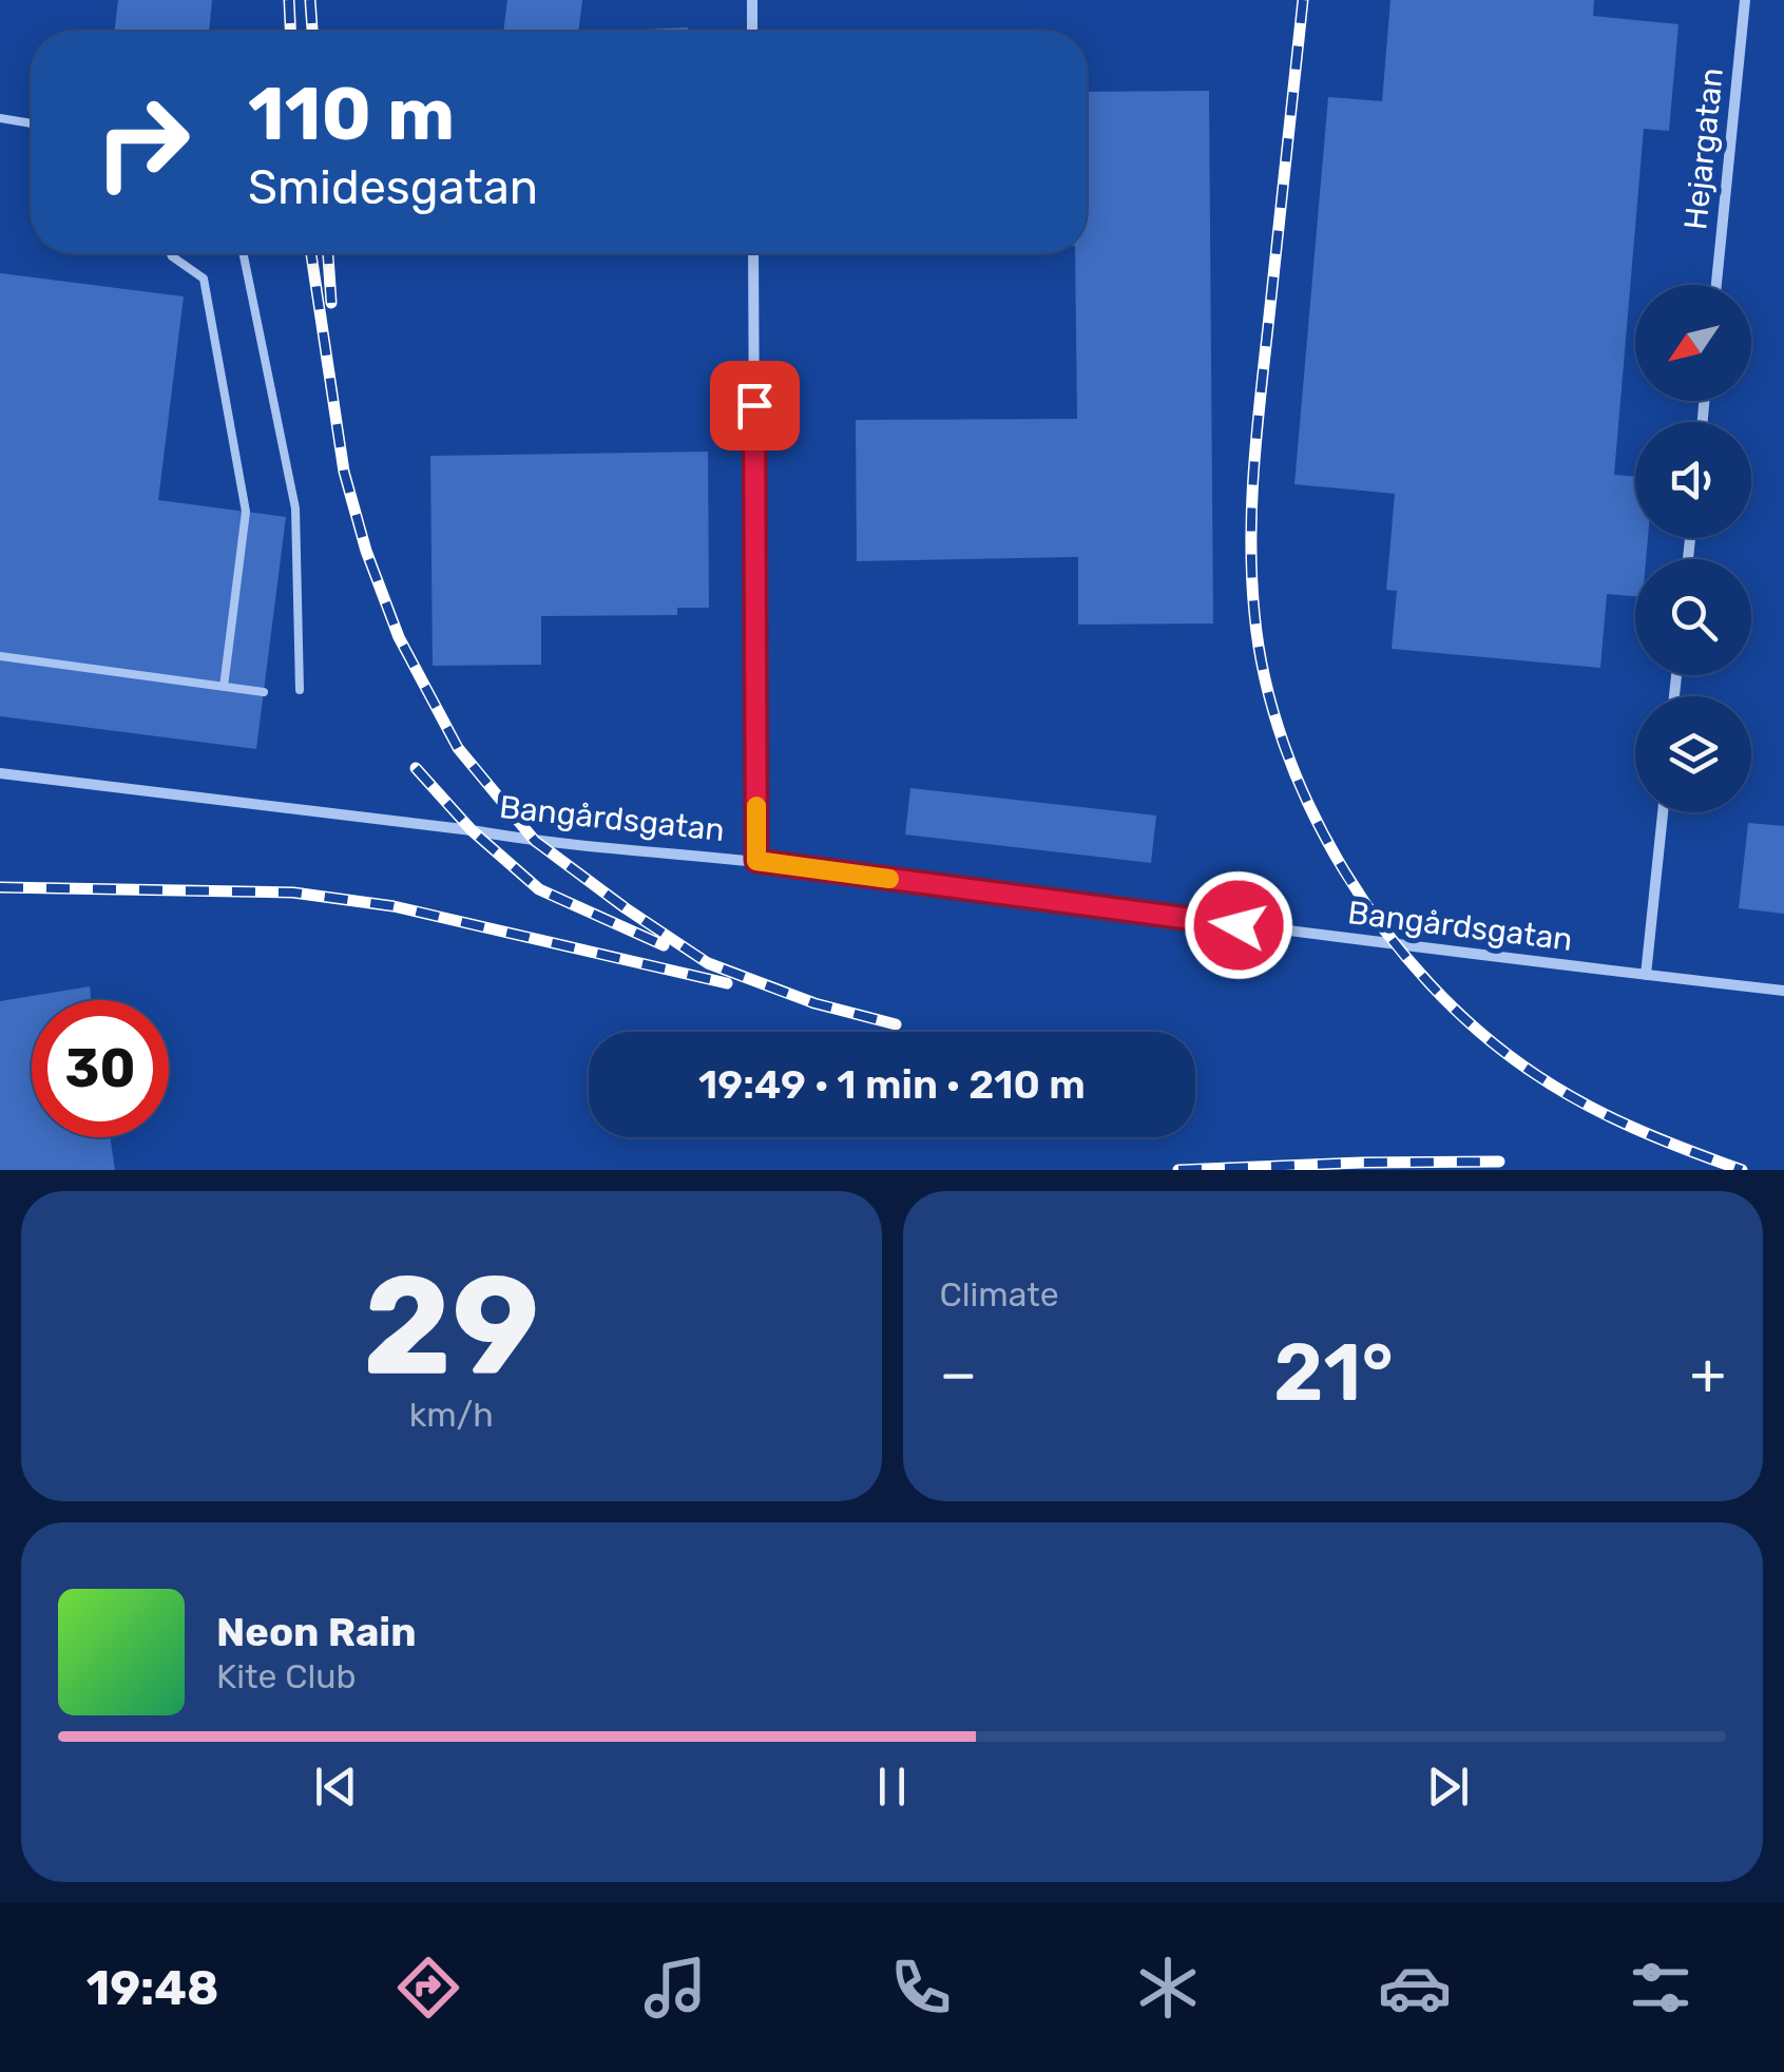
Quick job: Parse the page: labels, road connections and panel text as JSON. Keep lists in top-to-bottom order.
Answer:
{
  "streets": {
    "street": ["Hejargatan", "Bangårdsgatan"]
  },
  "north": "bottom left",
  "page": {
    "turn": ["110 m", "Smidesgatan"],
    "limit": "30",
    "trip": "19:49 · 1 min · 210 m",
    "tile": [
      ["29", "km/h"],
      "Climate"
    ],
    "heat": ["−", "21°", "+"],
    "song": ["Neon Rain", "Kite Club"],
    "tabs": "19:48"
  }
}
